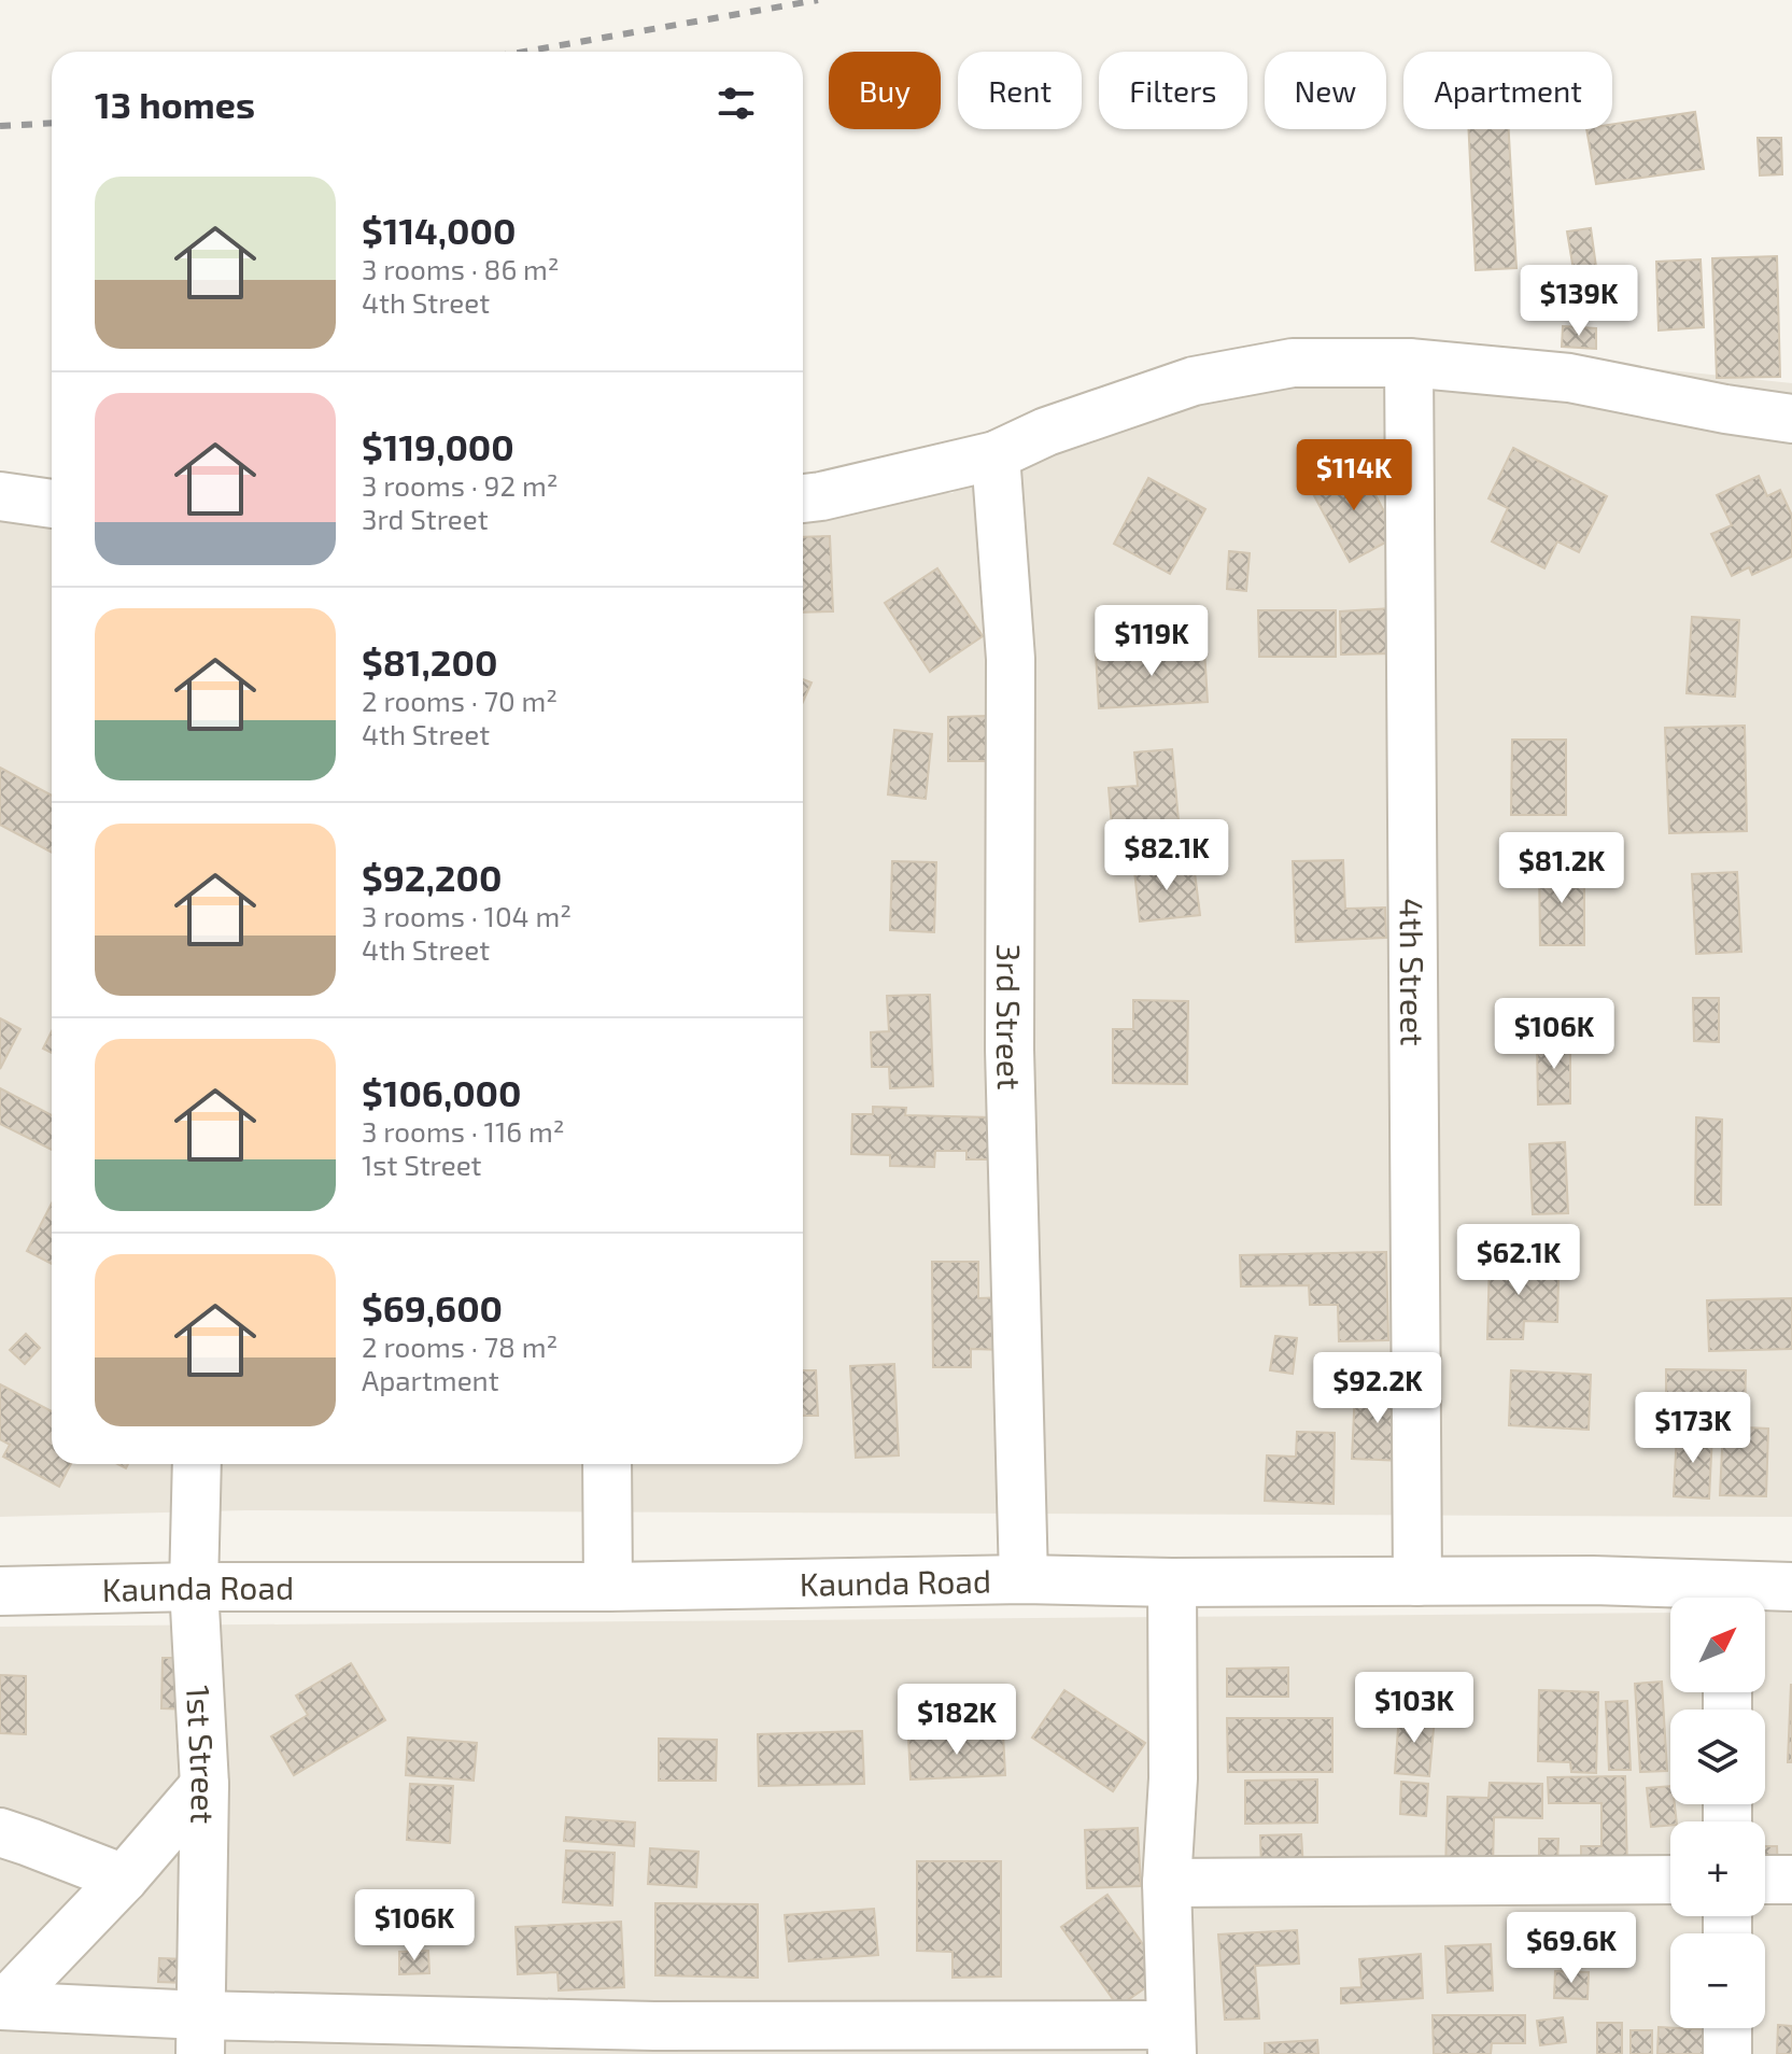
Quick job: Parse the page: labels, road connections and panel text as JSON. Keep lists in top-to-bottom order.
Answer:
{
  "streets": {
    "street": [
      "4th Street",
      "3rd Street",
      "Kaunda Road",
      "1st Street"
    ]
  },
  "crossings": [
    ["4th Street", "Kaunda Road"],
    ["3rd Street", "Kaunda Road"],
    ["Kaunda Road", "1st Street"]
  ],
  "north": "top right",
  "page": {
    "chip": [
      "Buy",
      "Rent",
      "Filters",
      "New",
      "Apartment"
    ],
    "heading": "13 homes",
    "list": [
      {
        "name": "$114,000",
        "note": "3 rooms · 86 m² · 4th Street"
      },
      {
        "name": "$119,000",
        "note": "3 rooms · 92 m² · 3rd Street"
      },
      {
        "name": "$81,200",
        "note": "2 rooms · 70 m² · 4th Street"
      },
      {
        "name": "$92,200",
        "note": "3 rooms · 104 m² · 4th Street"
      },
      {
        "name": "$106,000",
        "note": "3 rooms · 116 m² · 1st Street"
      },
      {
        "name": "$69,600",
        "note": "2 rooms · 78 m² · Apartment"
      }
    ],
    "price": [
      "$139K",
      "$114K",
      "$119K",
      "$82.1K",
      "$81.2K",
      "$106K",
      "$62.1K",
      "$92.2K",
      "$173K",
      "$103K",
      "$182K",
      "$106K",
      "$69.6K"
    ],
    "map_buttons": ["+", "−"]
  }
}
